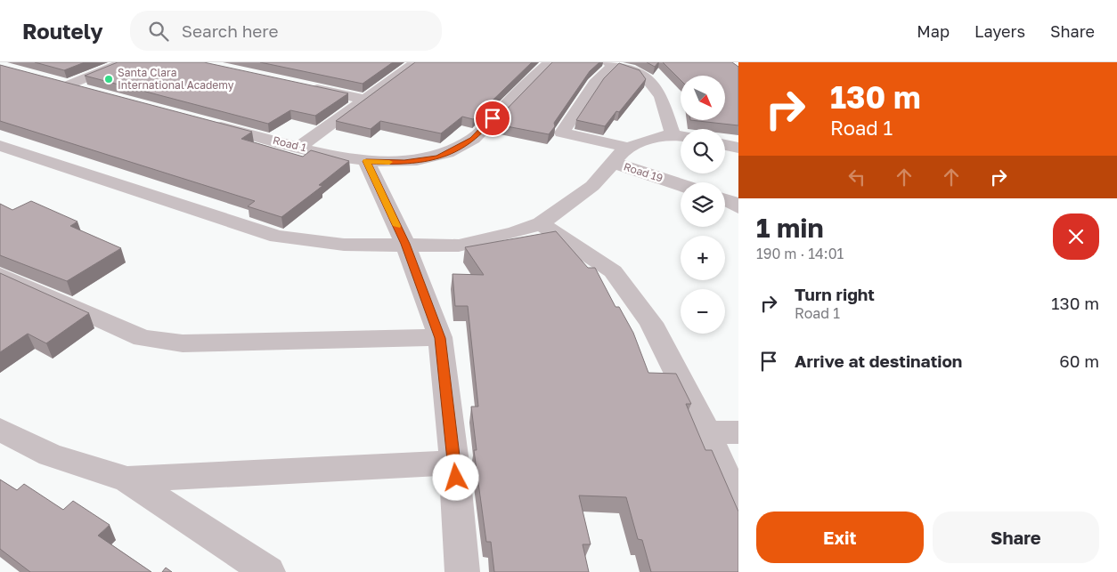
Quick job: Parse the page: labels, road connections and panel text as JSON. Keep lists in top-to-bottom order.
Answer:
{
  "streets": {
    "street": ["Road 1", "Road 19"]
  },
  "places": ["Santa Clara International Academy"],
  "north": "bottom right",
  "page": {
    "header": "Routely",
    "search": "Search here",
    "nav": ["Map", "Layers", "Share"],
    "turn": ["130 m", "Road 1"],
    "map_buttons": ["+", "−"],
    "heading": ["1 min", "190 m · 14:01"],
    "list": [
      {
        "name": "Turn right",
        "note": "Road 1",
        "value": "130 m"
      },
      {
        "name": "Arrive at destination",
        "value": "60 m"
      }
    ],
    "buttons": ["Exit", "Share"]
  }
}
